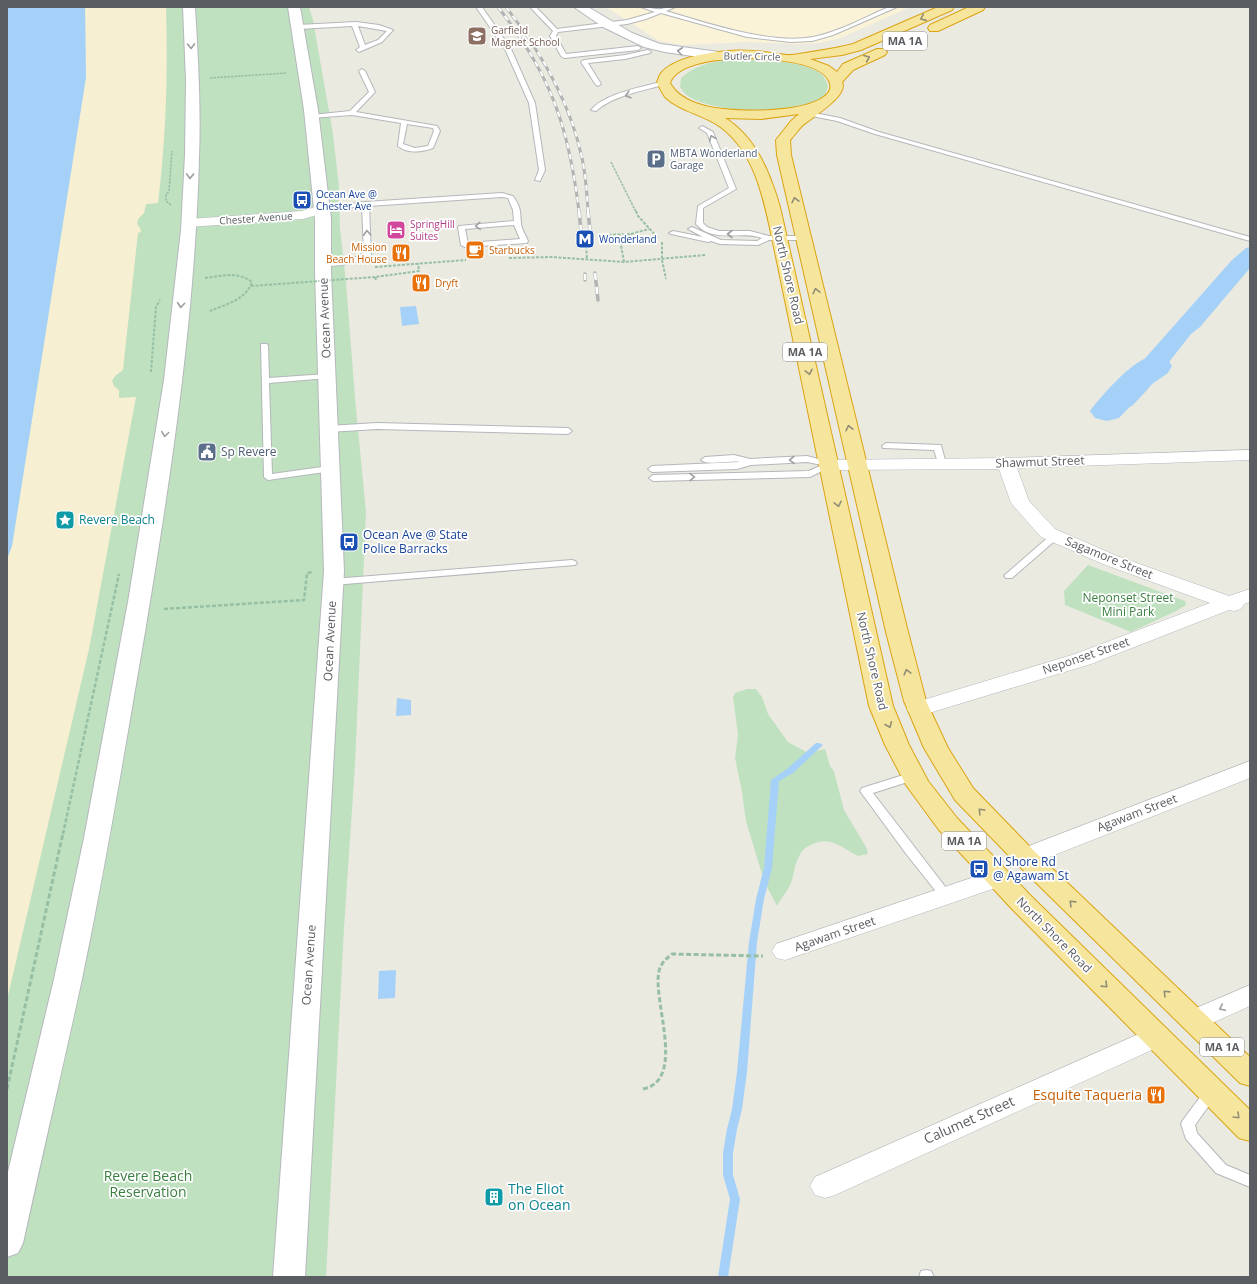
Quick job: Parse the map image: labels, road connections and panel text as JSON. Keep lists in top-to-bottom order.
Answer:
{
  "streets": {
    "highway": ["MA 1A", "Butler Circle", "North Shore Road"],
    "main road": ["Ocean Avenue"],
    "street": [
      "Chester Avenue",
      "Shawmut Street",
      "Sagamore Street",
      "Neponset Street",
      "Agawam Street",
      "Calumet Street"
    ]
  },
  "crossings": [
    ["MA 1A", "Butler Circle"],
    ["MA 1A", "North Shore Road"],
    ["Chester Avenue", "Ocean Avenue"],
    ["North Shore Road", "Shawmut Street"],
    ["North Shore Road", "Neponset Street"],
    ["North Shore Road", "Agawam Street"],
    ["North Shore Road", "Calumet Street"],
    ["Shawmut Street", "Sagamore Street"],
    ["Sagamore Street", "Neponset Street"]
  ],
  "parks": ["Neponset Street Mini Park", "Revere Beach Reservation"],
  "places": {
    "school or university": ["Garfield Magnet School"],
    "parking": ["MBTA Wonderland Garage"],
    "bus stop": ["Ocean Ave @ Chester Ave", "Ocean Ave @ State Police Barracks", "N Shore Rd @ Agawam St"],
    "hotel": ["SpringHill Suites"],
    "metro station": ["Wonderland"],
    "cafe": ["Starbucks"],
    "restaurant": ["Mission Beach House", "Dryft", "Esquite Taqueria"],
    "public building": ["Sp Revere"],
    "place": ["Revere Beach"],
    "building": ["The Eliot on Ocean"]
  }
}
